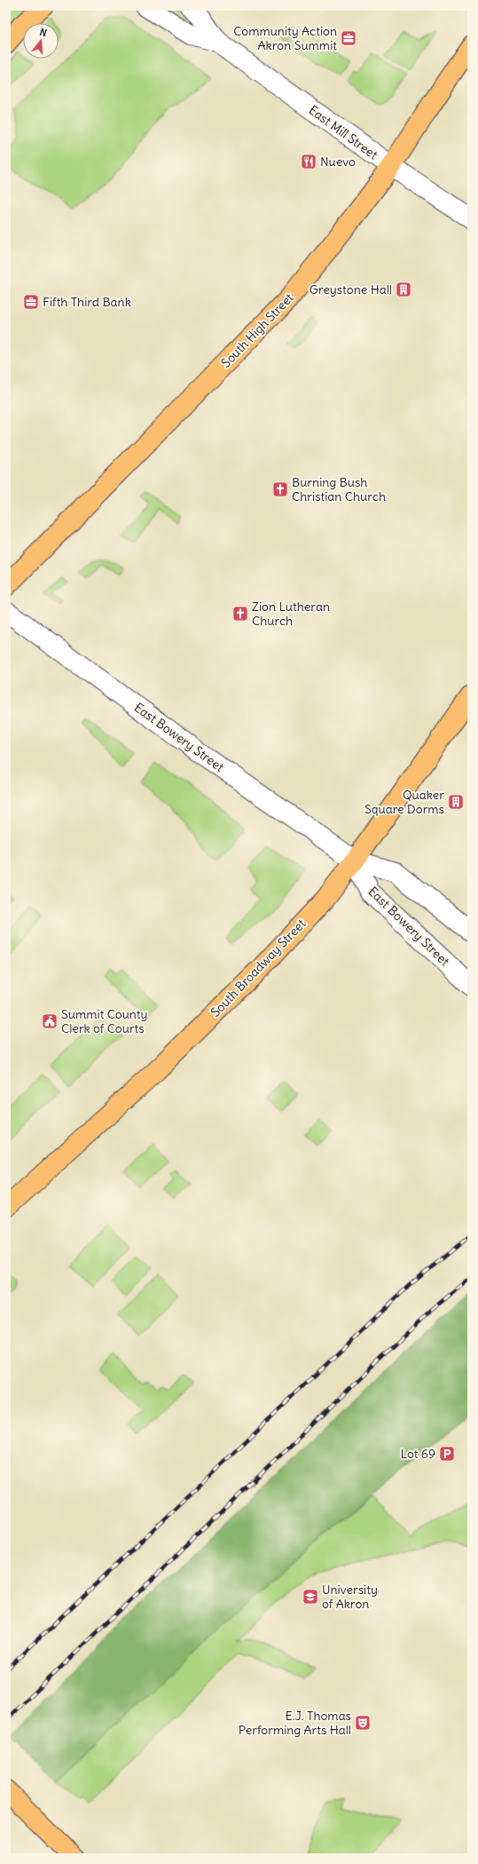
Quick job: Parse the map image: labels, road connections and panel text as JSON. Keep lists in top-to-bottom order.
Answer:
{
  "streets": {
    "main road": ["South High Street", "South Broadway Street"],
    "street": ["East Mill Street", "East Bowery Street"]
  },
  "crossings": [
    ["East Mill Street", "South High Street"],
    ["East Bowery Street", "South Broadway Street"]
  ],
  "places": {
    "office": ["Community Action Akron Summit", "Fifth Third Bank"],
    "restaurant": ["Nuevo"],
    "building": ["Greystone Hall", "Quaker Square Dorms"],
    "church": ["Burning Bush Christian Church", "Zion Lutheran Church"],
    "public building": ["Summit County Clerk of Courts"],
    "parking": ["Lot 69"],
    "school or university": ["University of Akron"],
    "theatre": ["E.J. Thomas Performing Arts Hall"]
  },
  "north": "top"
}
